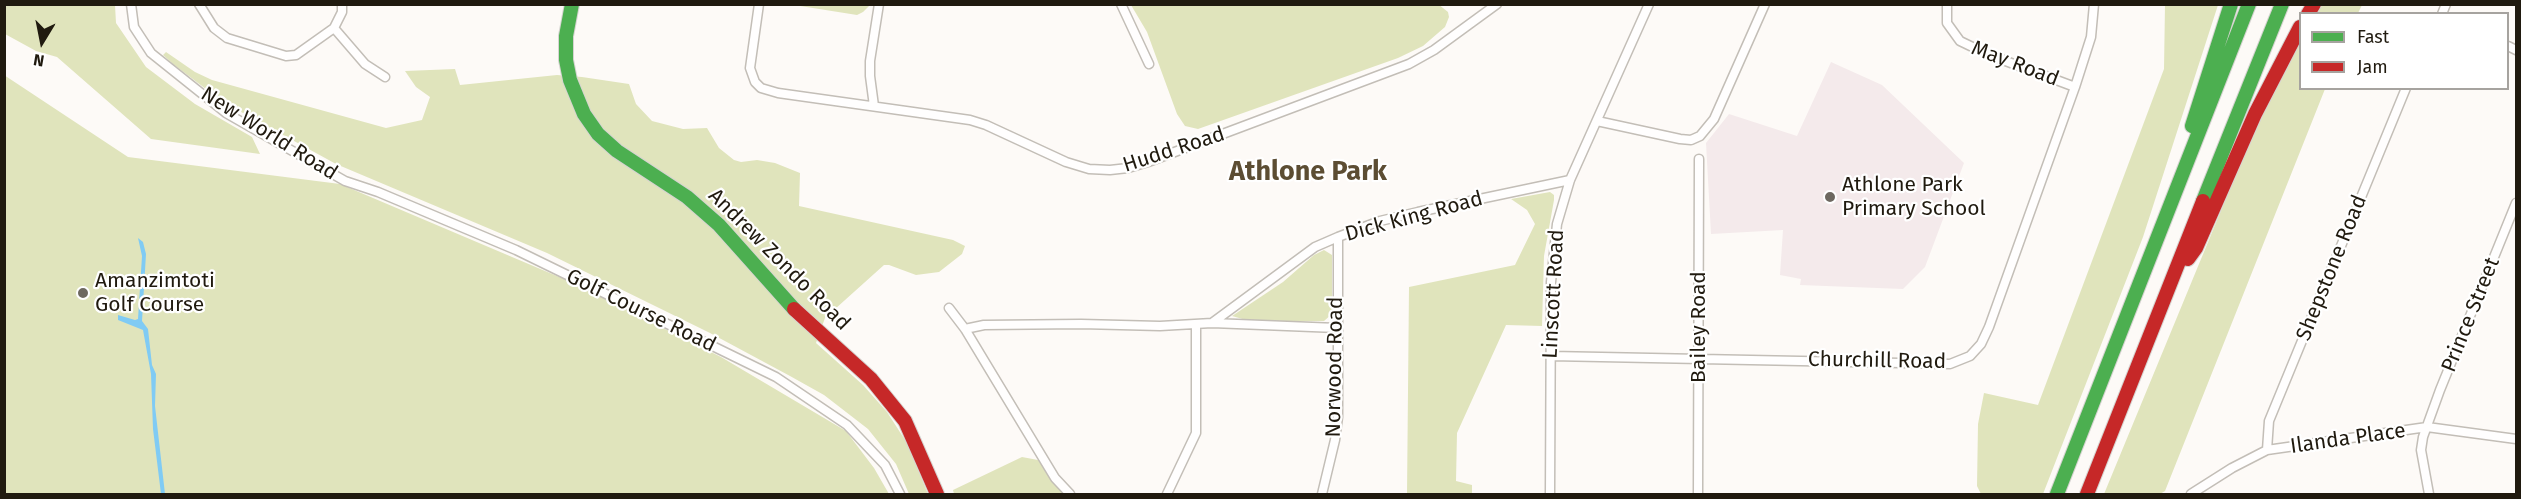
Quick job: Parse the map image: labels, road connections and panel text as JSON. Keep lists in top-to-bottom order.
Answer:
{
  "streets": {
    "main road": ["Andrew Zondo Road"],
    "street": [
      "May Road",
      "New World Road",
      "Hudd Road",
      "Dick King Road",
      "Shepstone Road",
      "Linscott Road",
      "Golf Course Road",
      "Prince Street",
      "Bailey Road",
      "Churchill Road",
      "Norwood Road",
      "Ilanda Place"
    ]
  },
  "crossings": [
    ["May Road", "Churchill Road"],
    ["New World Road", "Golf Course Road"],
    ["Dick King Road", "Linscott Road"],
    ["Dick King Road", "Norwood Road"],
    ["Shepstone Road", "Ilanda Place"],
    ["Linscott Road", "Churchill Road"],
    ["Prince Street", "Ilanda Place"],
    ["Bailey Road", "Churchill Road"]
  ],
  "districts": ["Athlone Park"],
  "places": ["Athlone Park Primary School", "Amanzimtoti Golf Course"],
  "legend": ["Fast", "Jam"],
  "north": "bottom"
}
